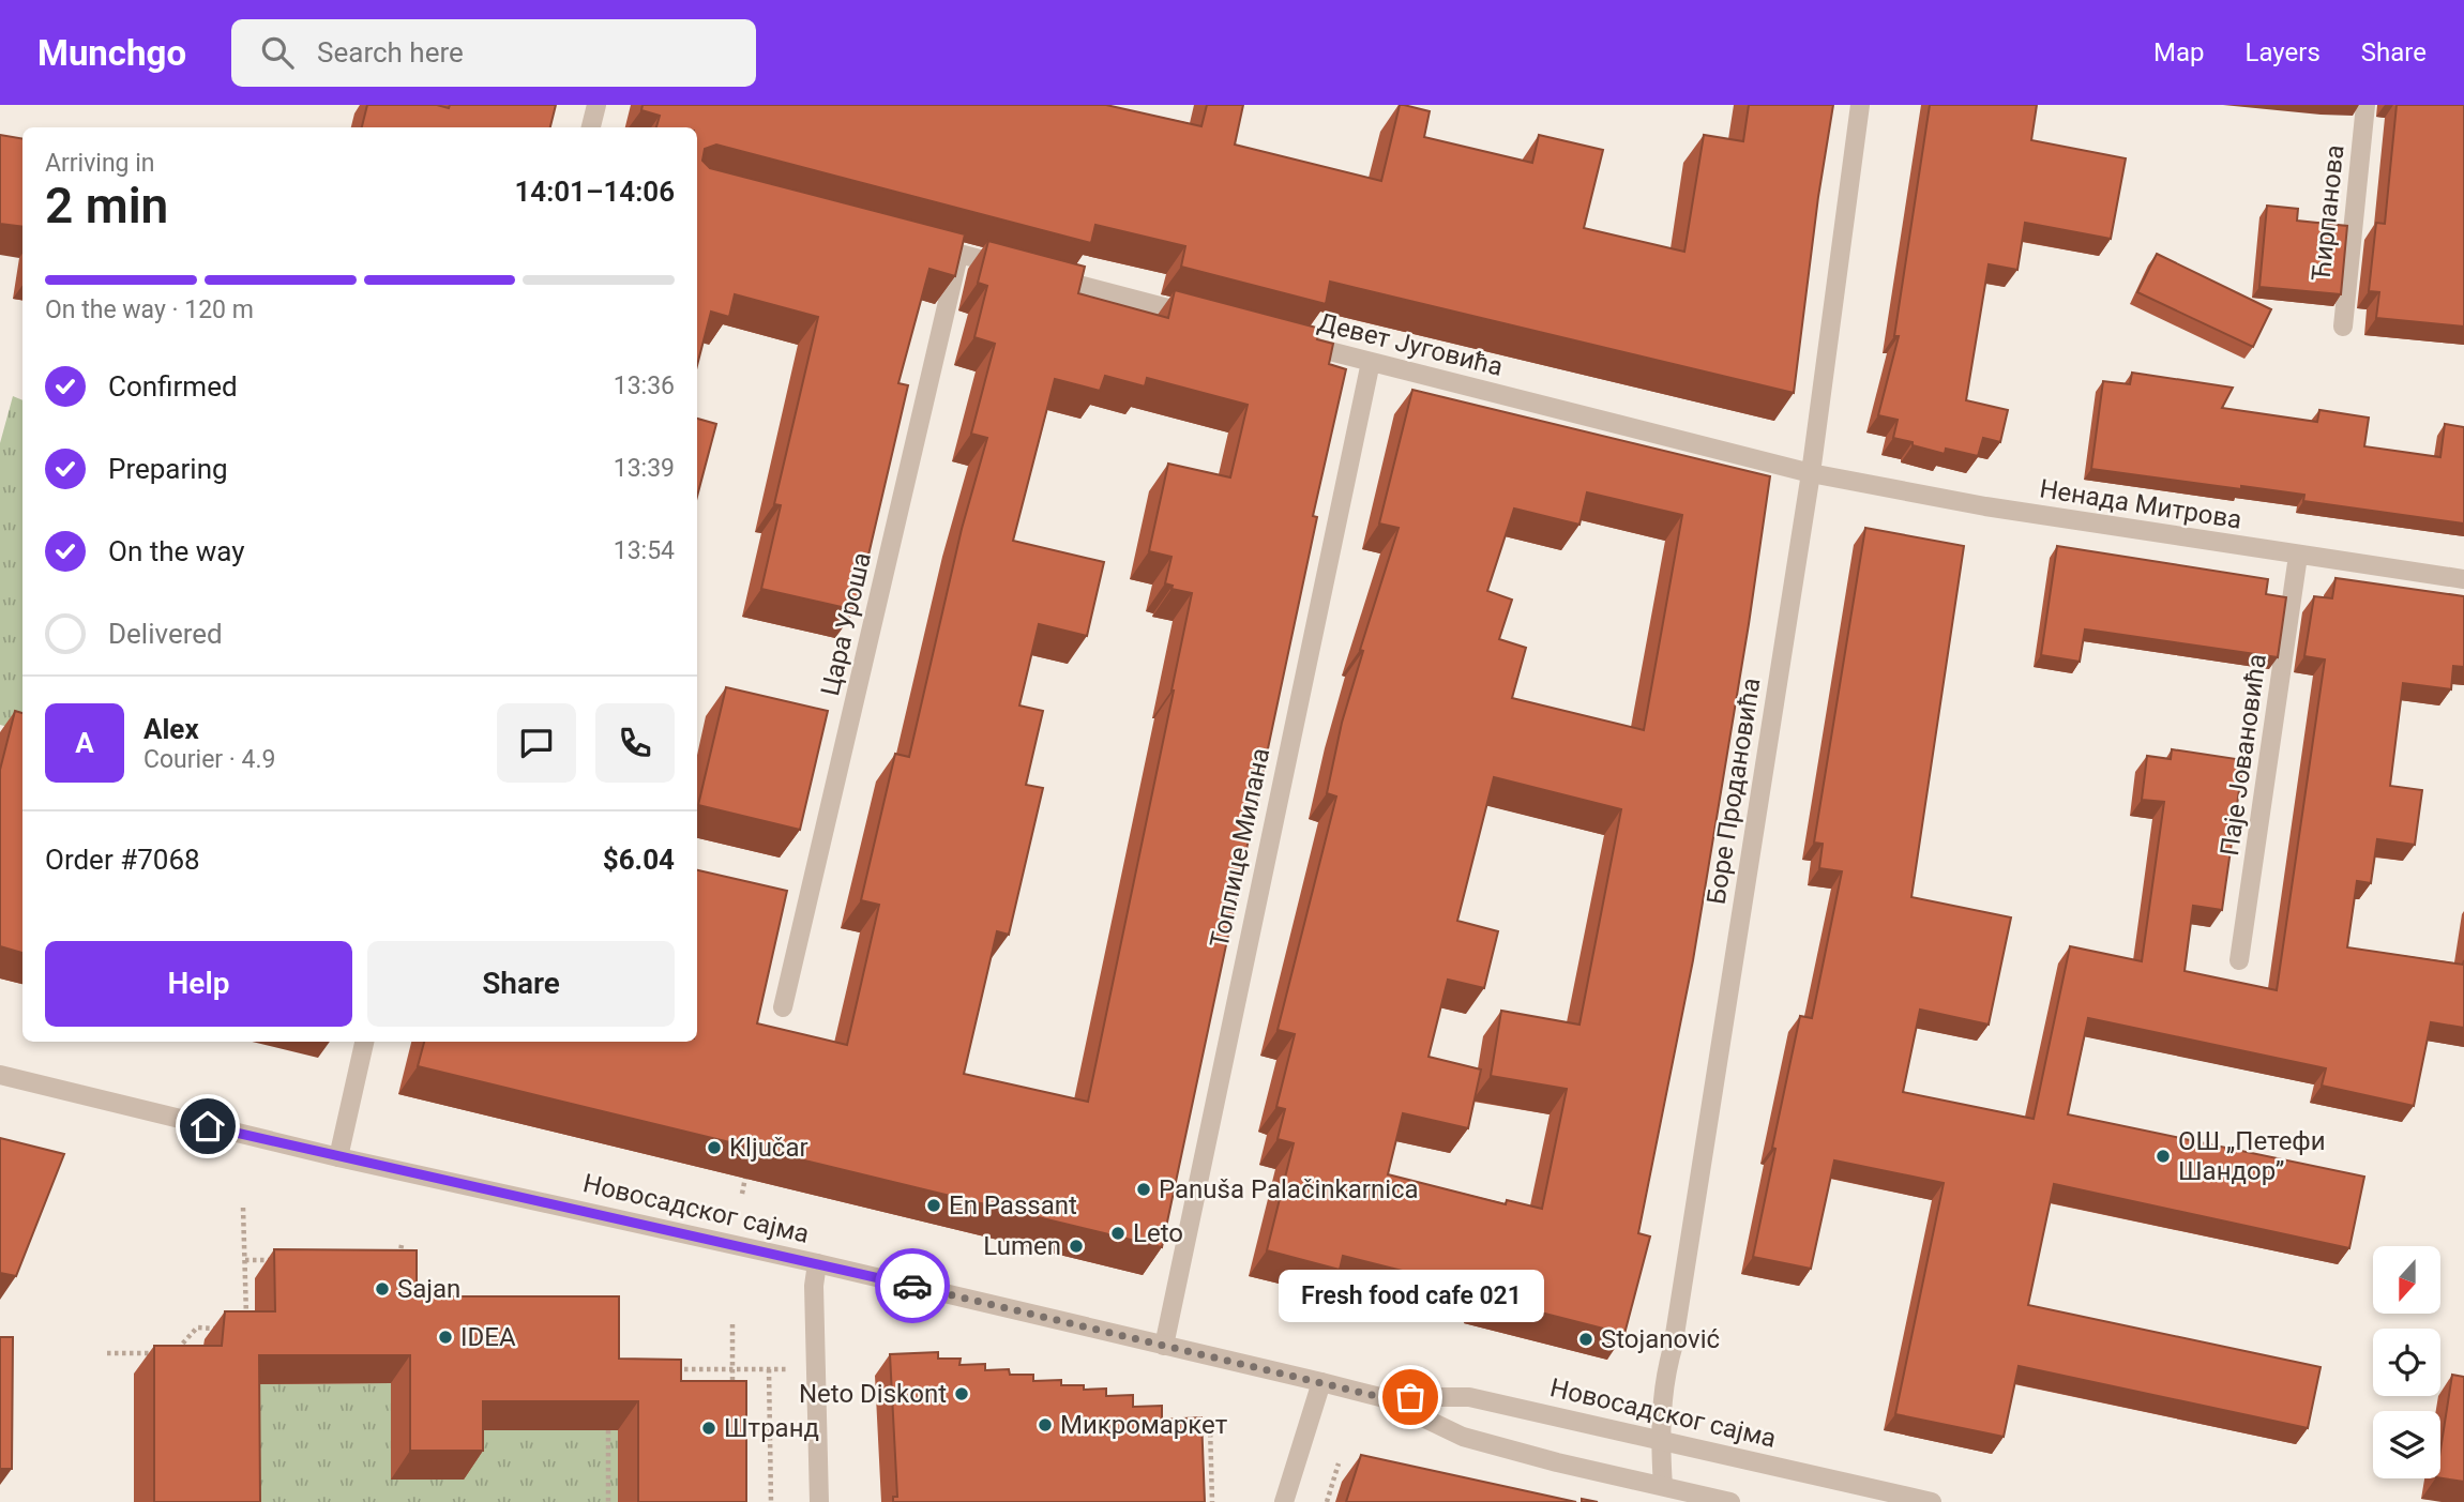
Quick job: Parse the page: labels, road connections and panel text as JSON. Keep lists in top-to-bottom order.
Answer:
{
  "streets": {
    "street": [
      "Ћирпанова",
      "Девет Југовића",
      "Ненада Митрова",
      "Цара Уроша",
      "Паје Јовановића",
      "Боре Продановића",
      "Топлице Милана",
      "Новосадског сајма"
    ]
  },
  "crossings": [
    ["Девет Југовића", "Ненада Митрова"],
    ["Девет Југовића", "Боре Продановића"],
    ["Девет Југовића", "Топлице Милана"],
    ["Ненада Митрова", "Паје Јовановића"],
    ["Ненада Митрова", "Боре Продановића"],
    ["Боре Продановића", "Новосадског сајма"],
    ["Топлице Милана", "Новосадског сајма"]
  ],
  "places": [
    "Ključar",
    "ОШ „Петефи Шандор”",
    "Panuša Palačinkarnica",
    "En Passant",
    "Leto",
    "Lumen",
    "Sajan",
    "IDEA",
    "Stojanović",
    "Neto Diskont",
    "Fresh food cafe 021",
    "Микромаркет",
    "Штранд"
  ],
  "north": "bottom",
  "page": {
    "header": "Munchgo",
    "search": "Search here",
    "nav": ["Map", "Layers", "Share"],
    "heading": ["2 min", "Arriving in", "14:01–14:06"],
    "panel": [
      "Alex",
      "Courier · 4.9",
      "Order #7068",
      "$6.04"
    ],
    "bar": "On the way · 120 m",
    "list": [
      ["Confirmed", "13:36"],
      ["Preparing", "13:39"],
      ["On the way", "13:54"],
      "Delivered"
    ],
    "round": "A",
    "buttons": ["Help", "Share"],
    "bubble": "Fresh food cafe 021"
  }
}
